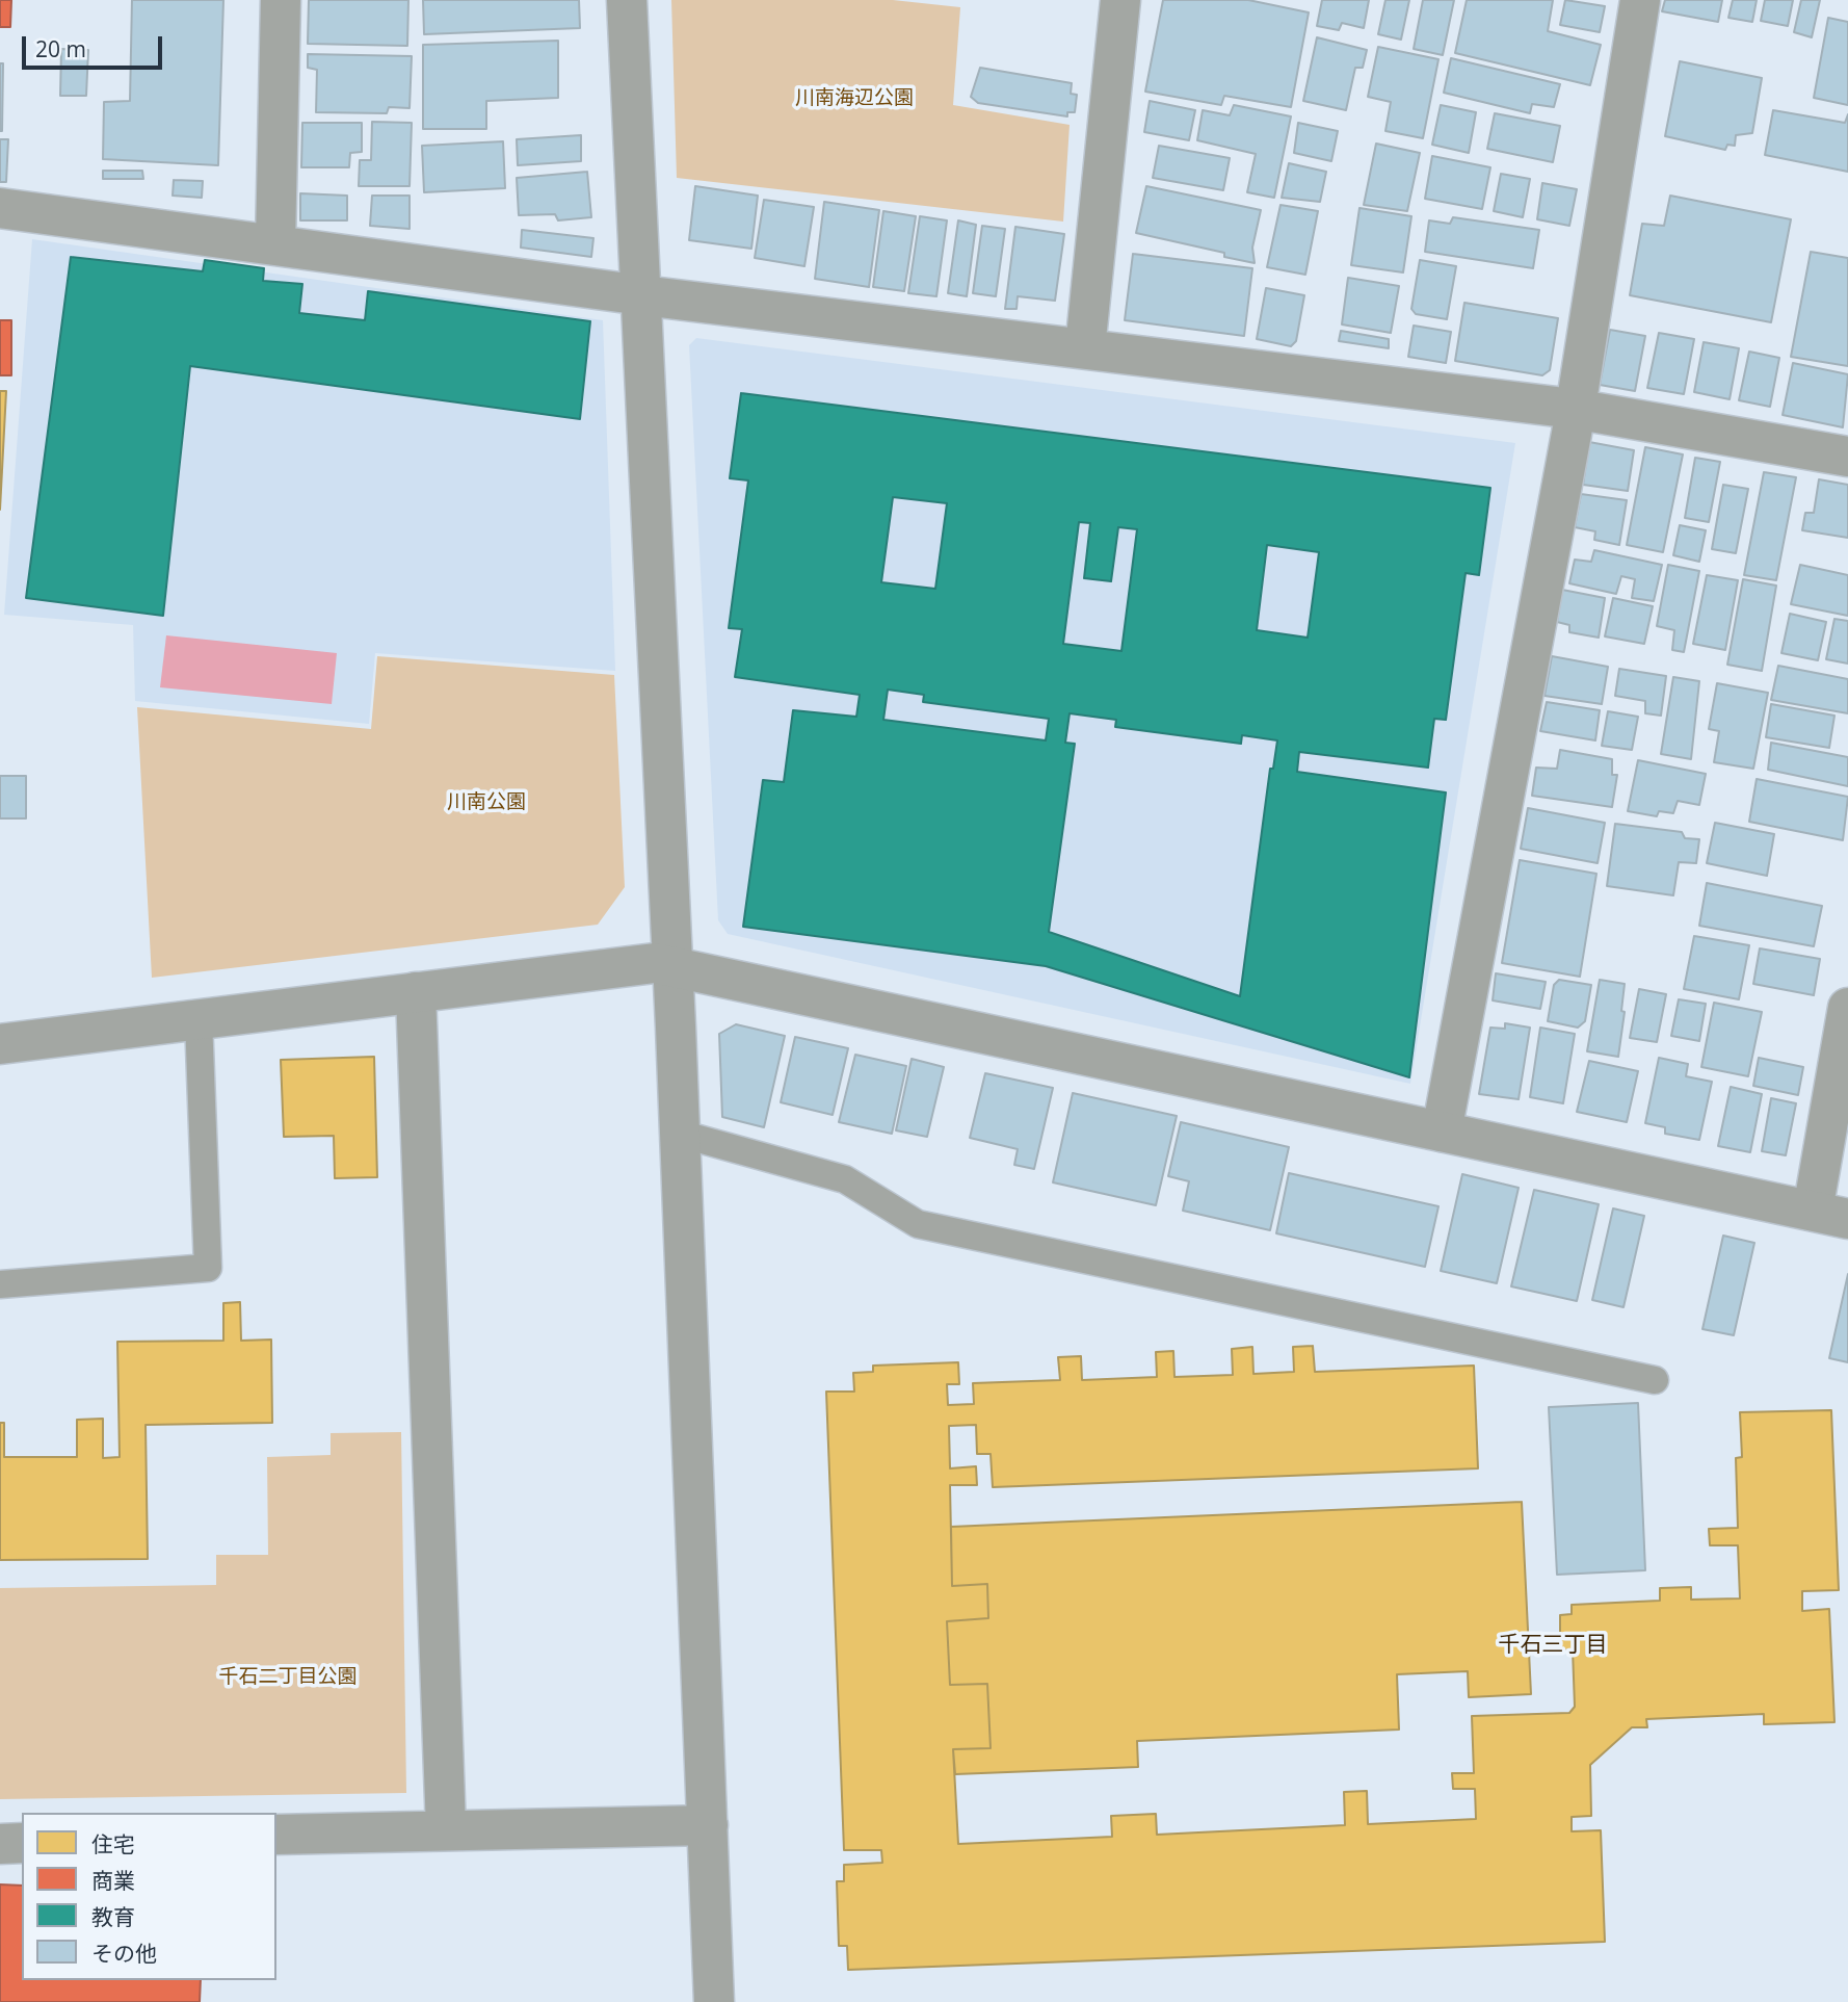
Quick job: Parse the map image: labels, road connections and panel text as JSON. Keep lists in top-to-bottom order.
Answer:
{
  "districts": ["千石三丁目"],
  "parks": ["川南海辺公園", "川南公園", "千石二丁目公園"],
  "legend": [
    "住宅",
    "商業",
    "教育",
    "その他"
  ],
  "scale_bar": "20 m"
}
